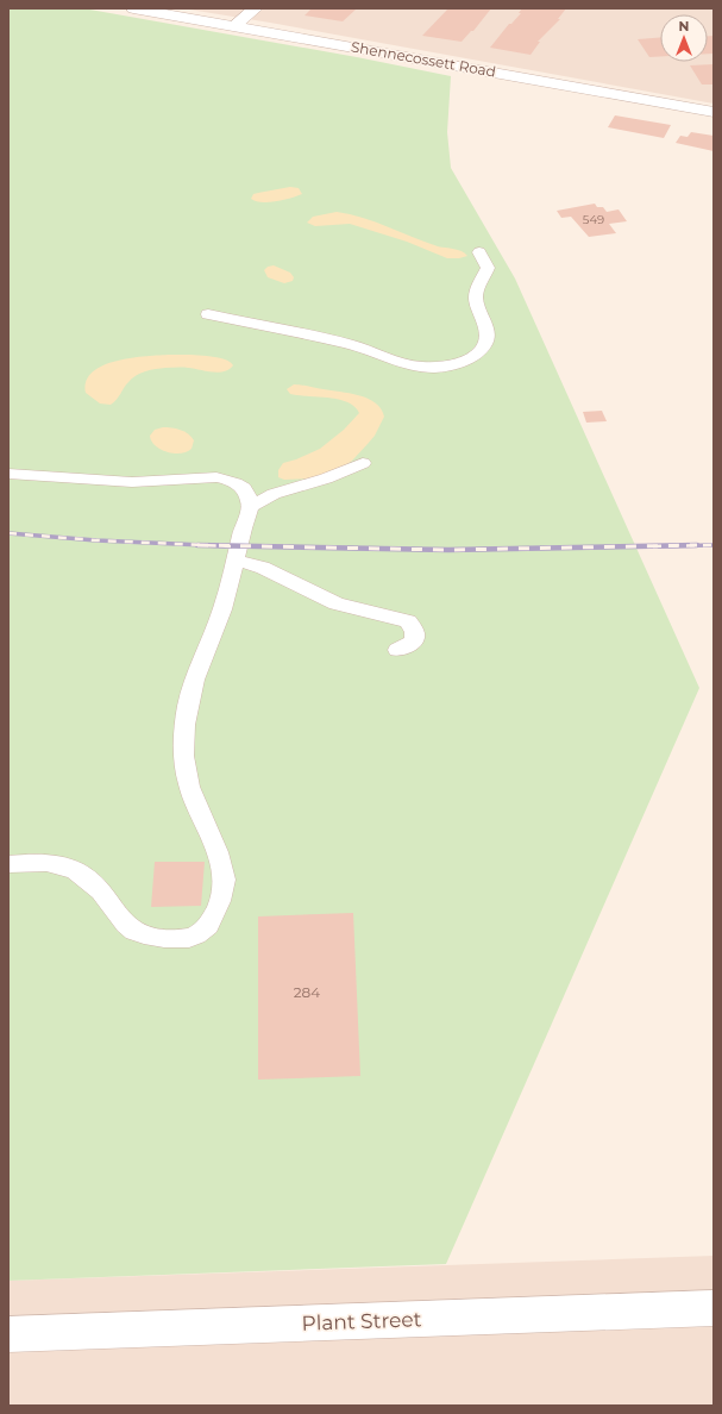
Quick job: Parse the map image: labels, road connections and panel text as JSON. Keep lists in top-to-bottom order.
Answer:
{
  "streets": {
    "street": ["Shennecossett Road", "Plant Street"]
  },
  "house_numbers": ["549", "284"],
  "north": "top"
}
